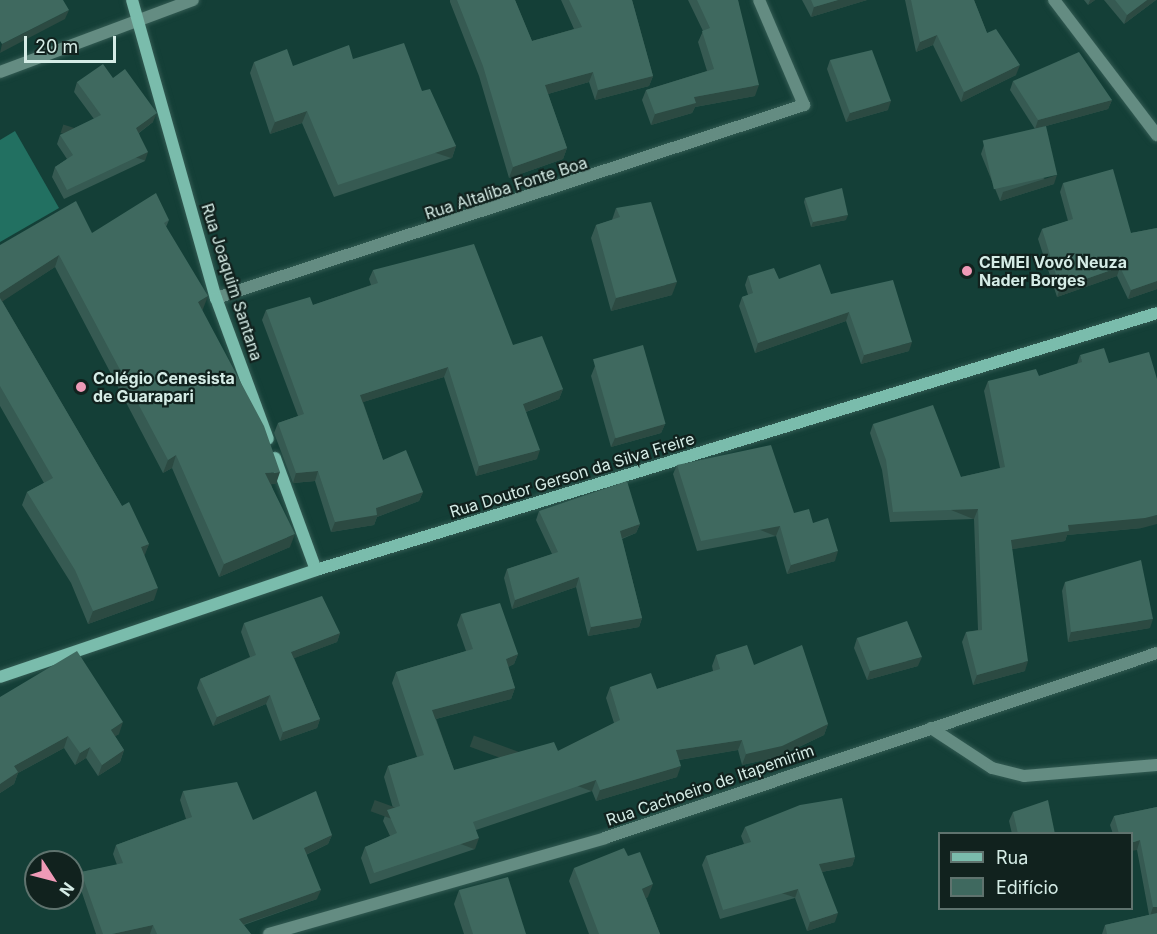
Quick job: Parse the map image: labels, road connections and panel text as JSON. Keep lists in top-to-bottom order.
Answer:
{
  "streets": {
    "street": [
      "Rua Altaliba Fonte Boa",
      "Rua Joaquim Santana",
      "Rua Doutor Gerson da Silva Freire",
      "Rua Cachoeiro de Itapemirim"
    ]
  },
  "crossings": [
    ["Rua Altaliba Fonte Boa", "Rua Joaquim Santana"],
    ["Rua Joaquim Santana", "Rua Doutor Gerson da Silva Freire"]
  ],
  "places": ["CEMEI Vovó Neuza Nader Borges", "Colégio Cenesista de Guarapari"],
  "legend": ["Rua", "Edifício"],
  "scale_bar": "20 m",
  "north": "bottom right"
}
